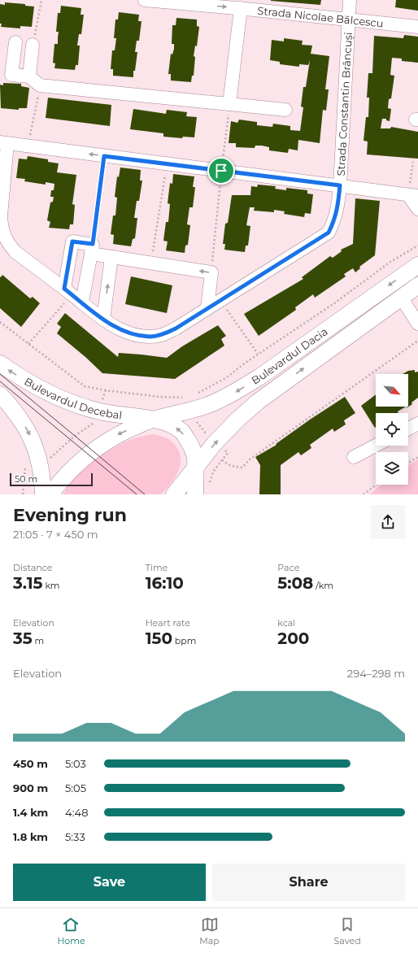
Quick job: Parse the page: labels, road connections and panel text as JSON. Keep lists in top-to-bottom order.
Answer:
{
  "streets": {
    "main road": ["Bulevardul Dacia", "Bulevardul Decebal"],
    "street": ["Strada Nicolae Bălcescu", "Strada Constantin Brâncuși"]
  },
  "crossings": [
    ["Strada Nicolae Bălcescu", "Strada Constantin Brâncuși"],
    ["Bulevardul Dacia", "Bulevardul Decebal"]
  ],
  "one_way": ["Bulevardul Decebal"],
  "scale_bar": "50 m",
  "north": "bottom right",
  "page": {
    "scale": "50 m",
    "heading": ["Evening run", "21:05 · 7 × 450 m"],
    "stats": [
      ["Distance", "3.15 km"],
      ["Time", "16:10"],
      ["Pace", "5:08 /km"],
      ["Elevation", "35 m"],
      ["Heart rate", "150 bpm"],
      ["kcal", "200"]
    ],
    "chart": ["Elevation", "294–298 m"],
    "list": [
      {
        "name": "450 m",
        "note": "5:03"
      },
      {
        "name": "900 m",
        "note": "5:05"
      },
      {
        "name": "1.4 km",
        "note": "4:48"
      },
      {
        "name": "1.8 km",
        "note": "5:33"
      }
    ],
    "buttons": ["Save", "Share"],
    "tabs": ["Home", "Map", "Saved"]
  }
}
